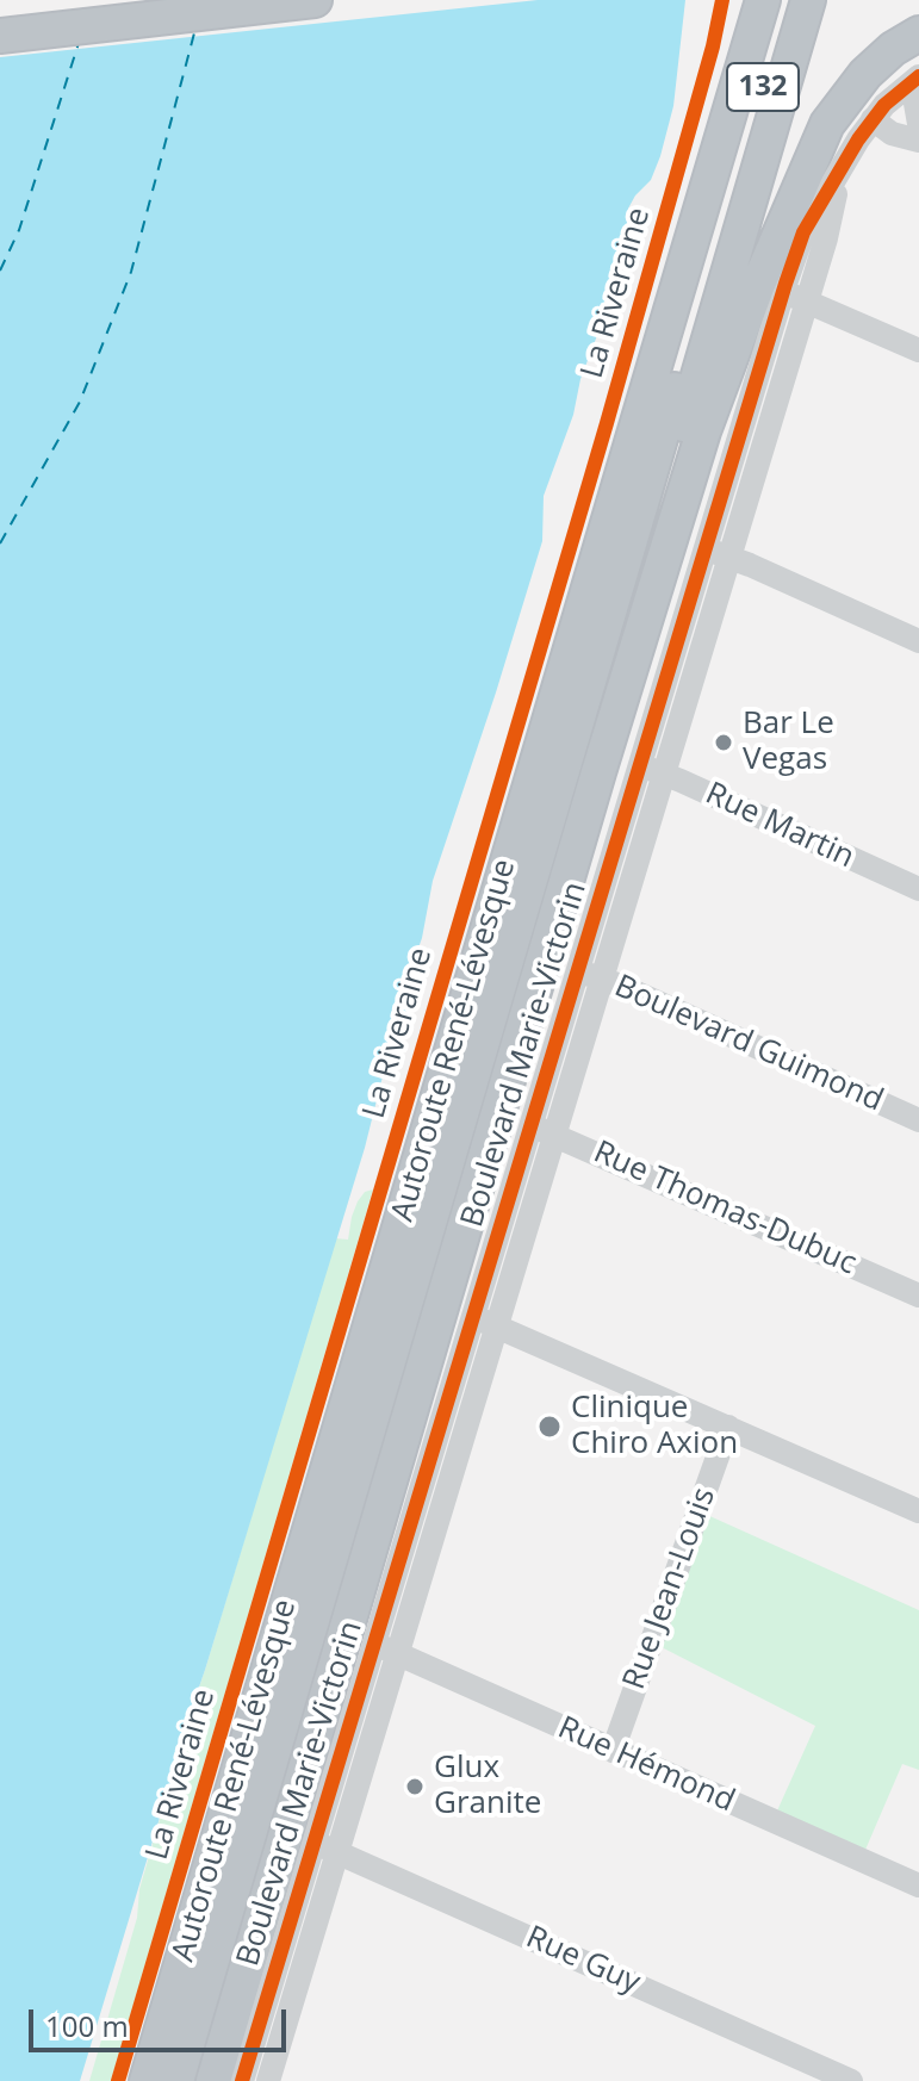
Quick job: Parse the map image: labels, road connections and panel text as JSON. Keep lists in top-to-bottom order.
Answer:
{
  "streets": {
    "highway": ["132", "Autoroute René-Lévesque"],
    "street": [
      "Rue Martin",
      "Boulevard Guimond",
      "Boulevard Marie-Victorin",
      "Rue Thomas-Dubuc",
      "Rue Jean-Louis",
      "Rue Hémond",
      "Rue Guy"
    ],
    "cycle path": ["La Riveraine"]
  },
  "crossings": [
    ["Rue Martin", "Boulevard Marie-Victorin"],
    ["Boulevard Guimond", "Boulevard Marie-Victorin"],
    ["Boulevard Marie-Victorin", "Rue Thomas-Dubuc"],
    ["Boulevard Marie-Victorin", "Rue Hémond"],
    ["Boulevard Marie-Victorin", "Rue Guy"],
    ["Rue Jean-Louis", "Rue Hémond"]
  ],
  "places": ["Bar Le Vegas", "Clinique Chiro Axion", "Glux Granite"],
  "scale_bar": "100 m"
}
